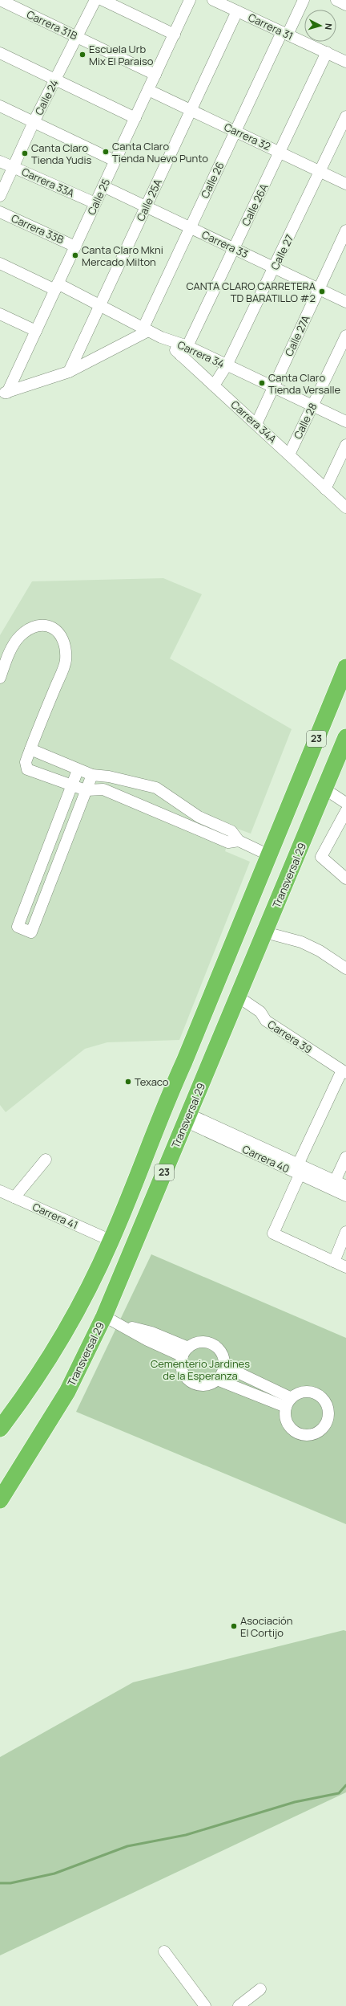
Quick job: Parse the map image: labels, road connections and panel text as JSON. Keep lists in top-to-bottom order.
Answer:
{
  "streets": {
    "highway": ["23", "Transversal 29"],
    "street": [
      "Carrera 31B",
      "Carrera 31",
      "Calle 24",
      "Carrera 32",
      "Calle 26",
      "Carrera 33A",
      "Calle 25",
      "Calle 25A",
      "Calle 26A",
      "Carrera 33B",
      "Carrera 33",
      "Calle 27",
      "Calle 27A",
      "Carrera 34",
      "Calle 28",
      "Carrera 34A",
      "Carrera 39",
      "Carrera 40",
      "Carrera 41"
    ]
  },
  "crossings": [
    ["Carrera 31B", "Calle 24"],
    ["Carrera 31B", "Calle 25"],
    ["Carrera 31", "Calle 26"],
    ["Carrera 31", "Calle 25A"],
    ["Carrera 31", "Calle 26A"],
    ["Calle 24", "Carrera 33A"],
    ["Carrera 32", "Calle 26"],
    ["Carrera 32", "Calle 25"],
    ["Carrera 32", "Calle 25A"],
    ["Carrera 32", "Calle 26A"],
    ["Carrera 32", "Calle 27"],
    ["Calle 26", "Carrera 33"],
    ["Calle 26", "Carrera 34"],
    ["Carrera 33A", "Calle 25"],
    ["Calle 25", "Carrera 33B"],
    ["Calle 25", "Carrera 33"],
    ["Calle 25", "Carrera 34"],
    ["Calle 25A", "Carrera 33"],
    ["Calle 25A", "Carrera 34"],
    ["Calle 26A", "Carrera 33"],
    ["Calle 26A", "Carrera 34"],
    ["Calle 26A", "Carrera 34A"],
    ["Carrera 33", "Calle 27"],
    ["Carrera 33", "Calle 27A"],
    ["Calle 27", "Carrera 34"],
    ["Calle 27", "Carrera 34A"],
    ["Calle 27A", "Carrera 34"],
    ["Calle 27A", "Carrera 34A"],
    ["Carrera 34", "Calle 28"],
    ["Carrera 34", "Carrera 34A"],
    ["Calle 28", "Carrera 34A"],
    ["23", "Carrera 41"],
    ["Transversal 29", "Carrera 39"],
    ["Transversal 29", "Carrera 40"]
  ],
  "parks": ["Cementerio Jardines de la Esperanza"],
  "places": [
    "Escuela Urb Mix El Paraiso",
    "Canta Claro Tienda Nuevo Punto",
    "Canta Claro Tienda Yudis",
    "Canta Claro Mkni Mercado Milton",
    "CANTA CLARO CARRETERA TD BARATILLO #2",
    "Canta Claro Tienda Versalle",
    "Texaco",
    "Asociación El Cortijo"
  ],
  "north": "right"
}
